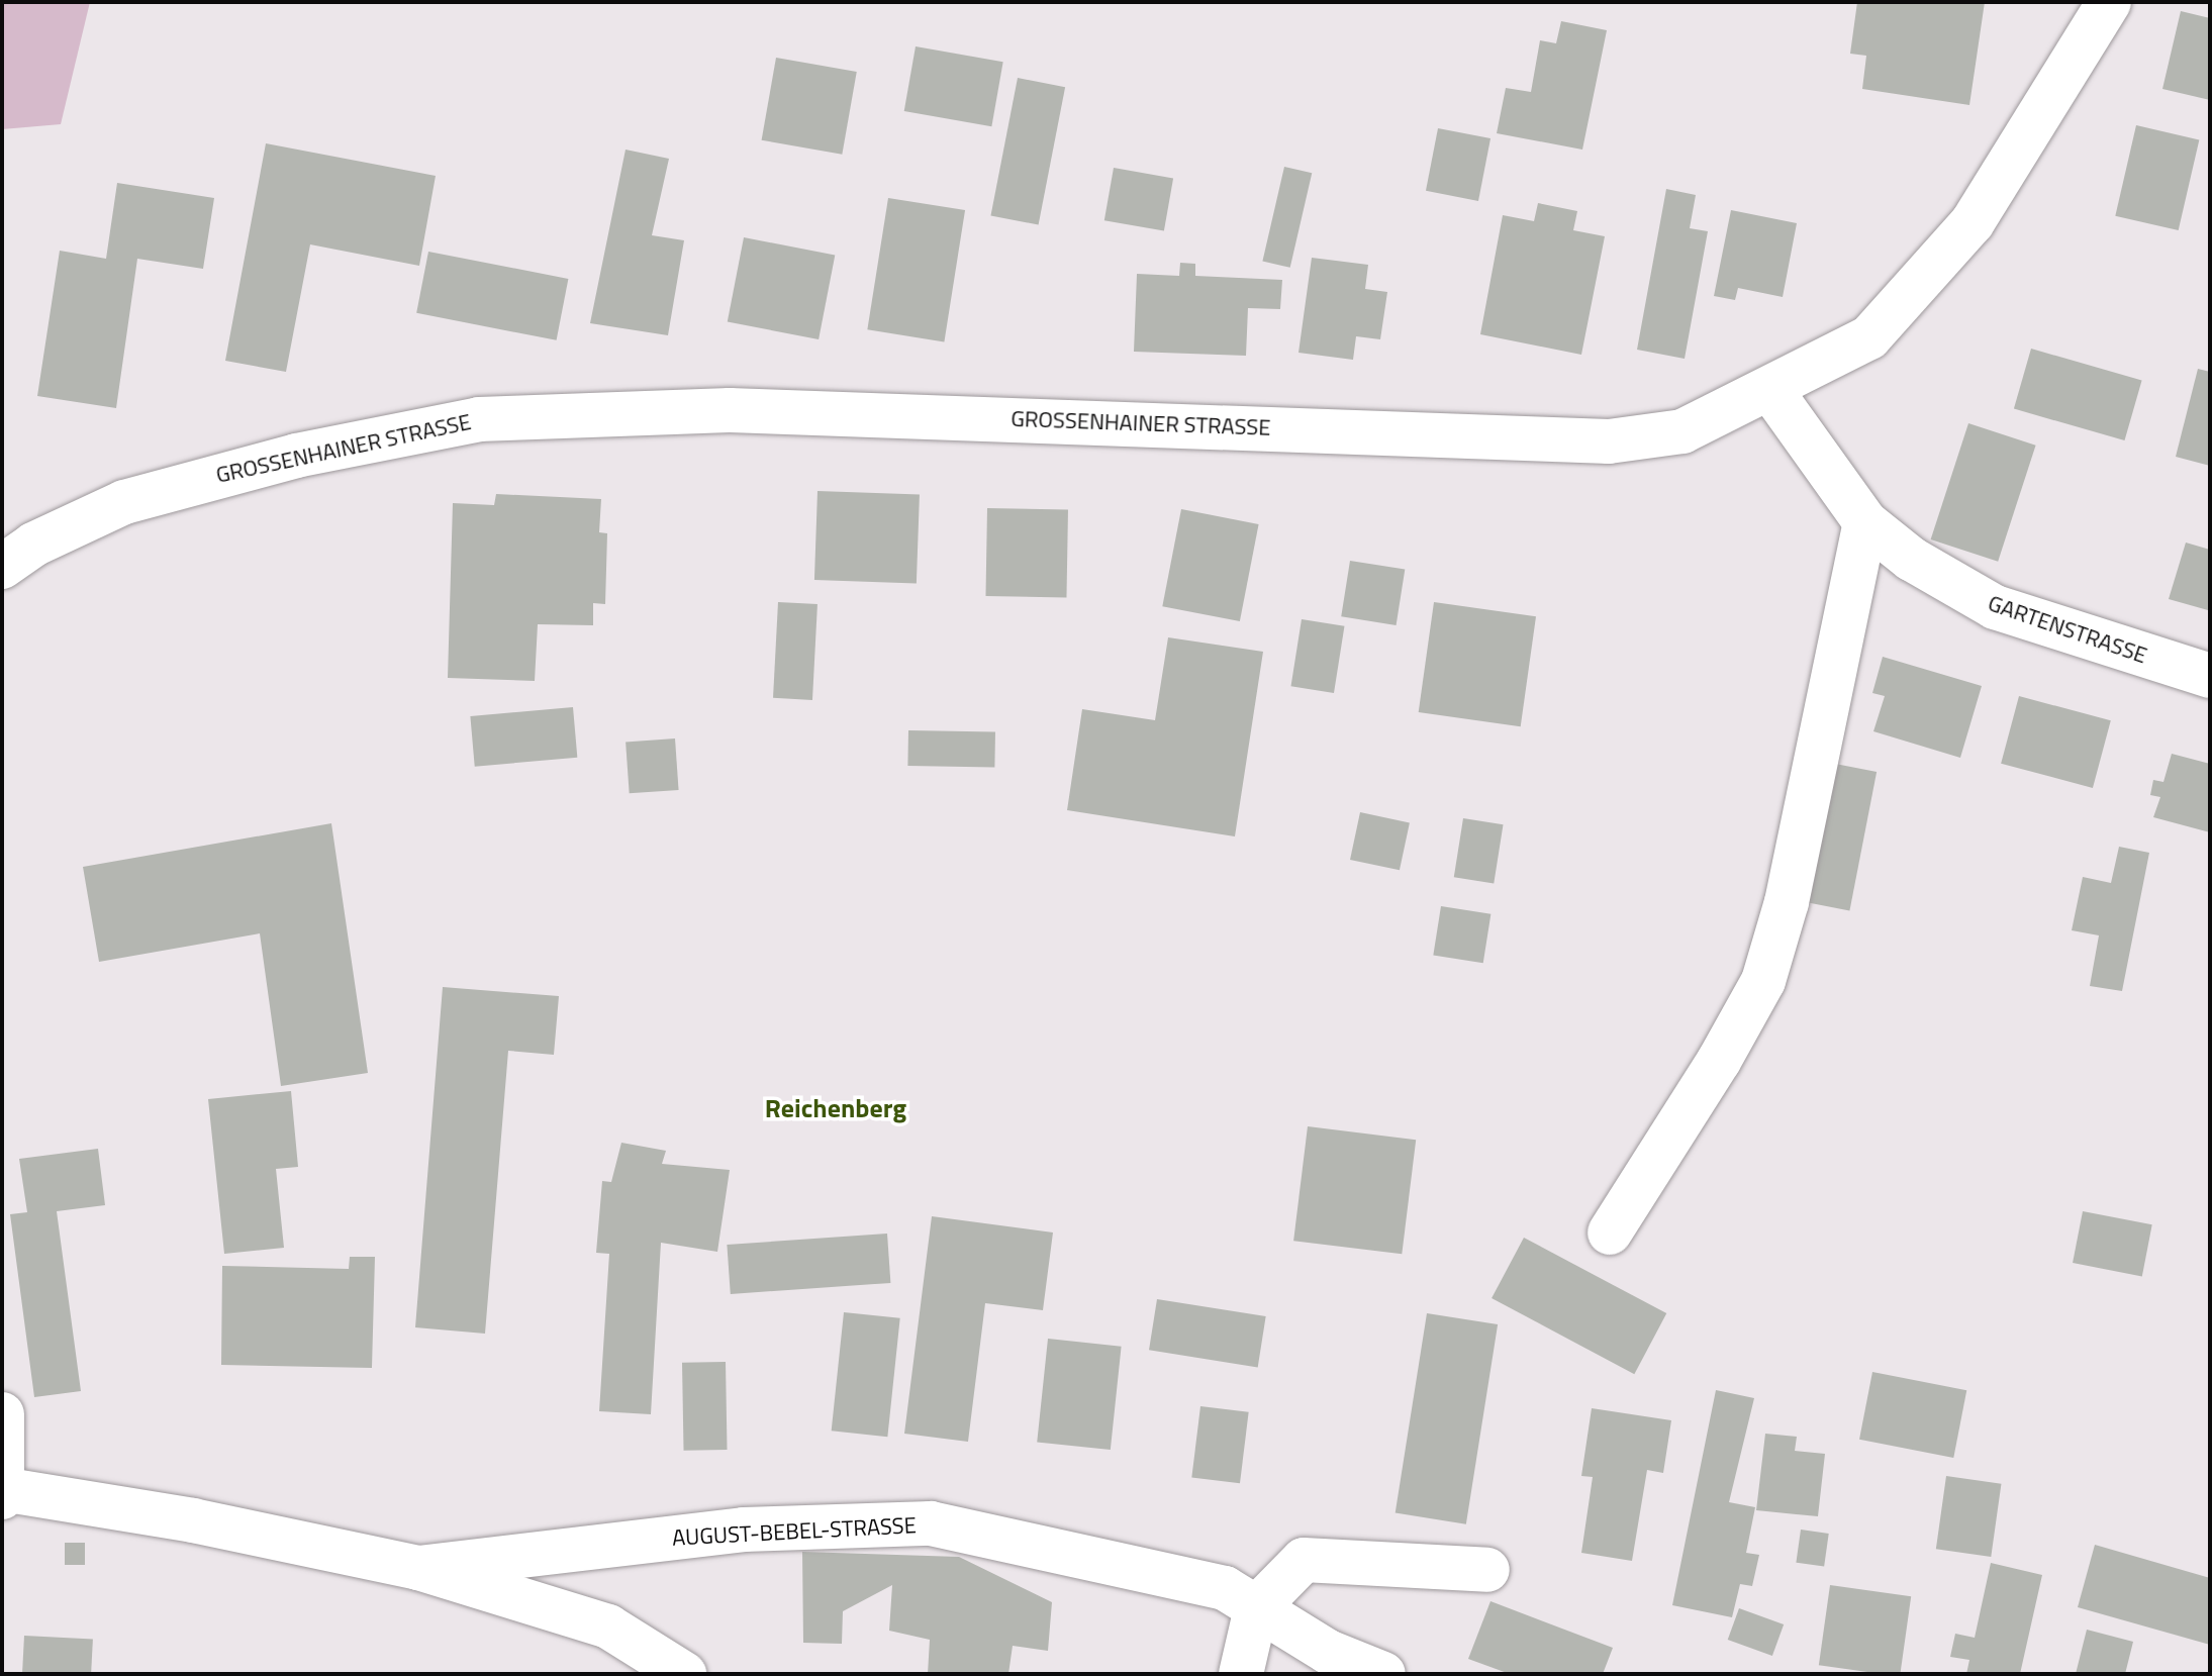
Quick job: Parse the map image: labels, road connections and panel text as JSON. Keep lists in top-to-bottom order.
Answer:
{
  "streets": {
    "street": ["GROSSENHAINER STRASSE", "GARTENSTRASSE", "AUGUST-BEBEL-STRASSE"]
  },
  "crossings": [
    ["GROSSENHAINER STRASSE", "GARTENSTRASSE"]
  ],
  "districts": ["Reichenberg"]
}
